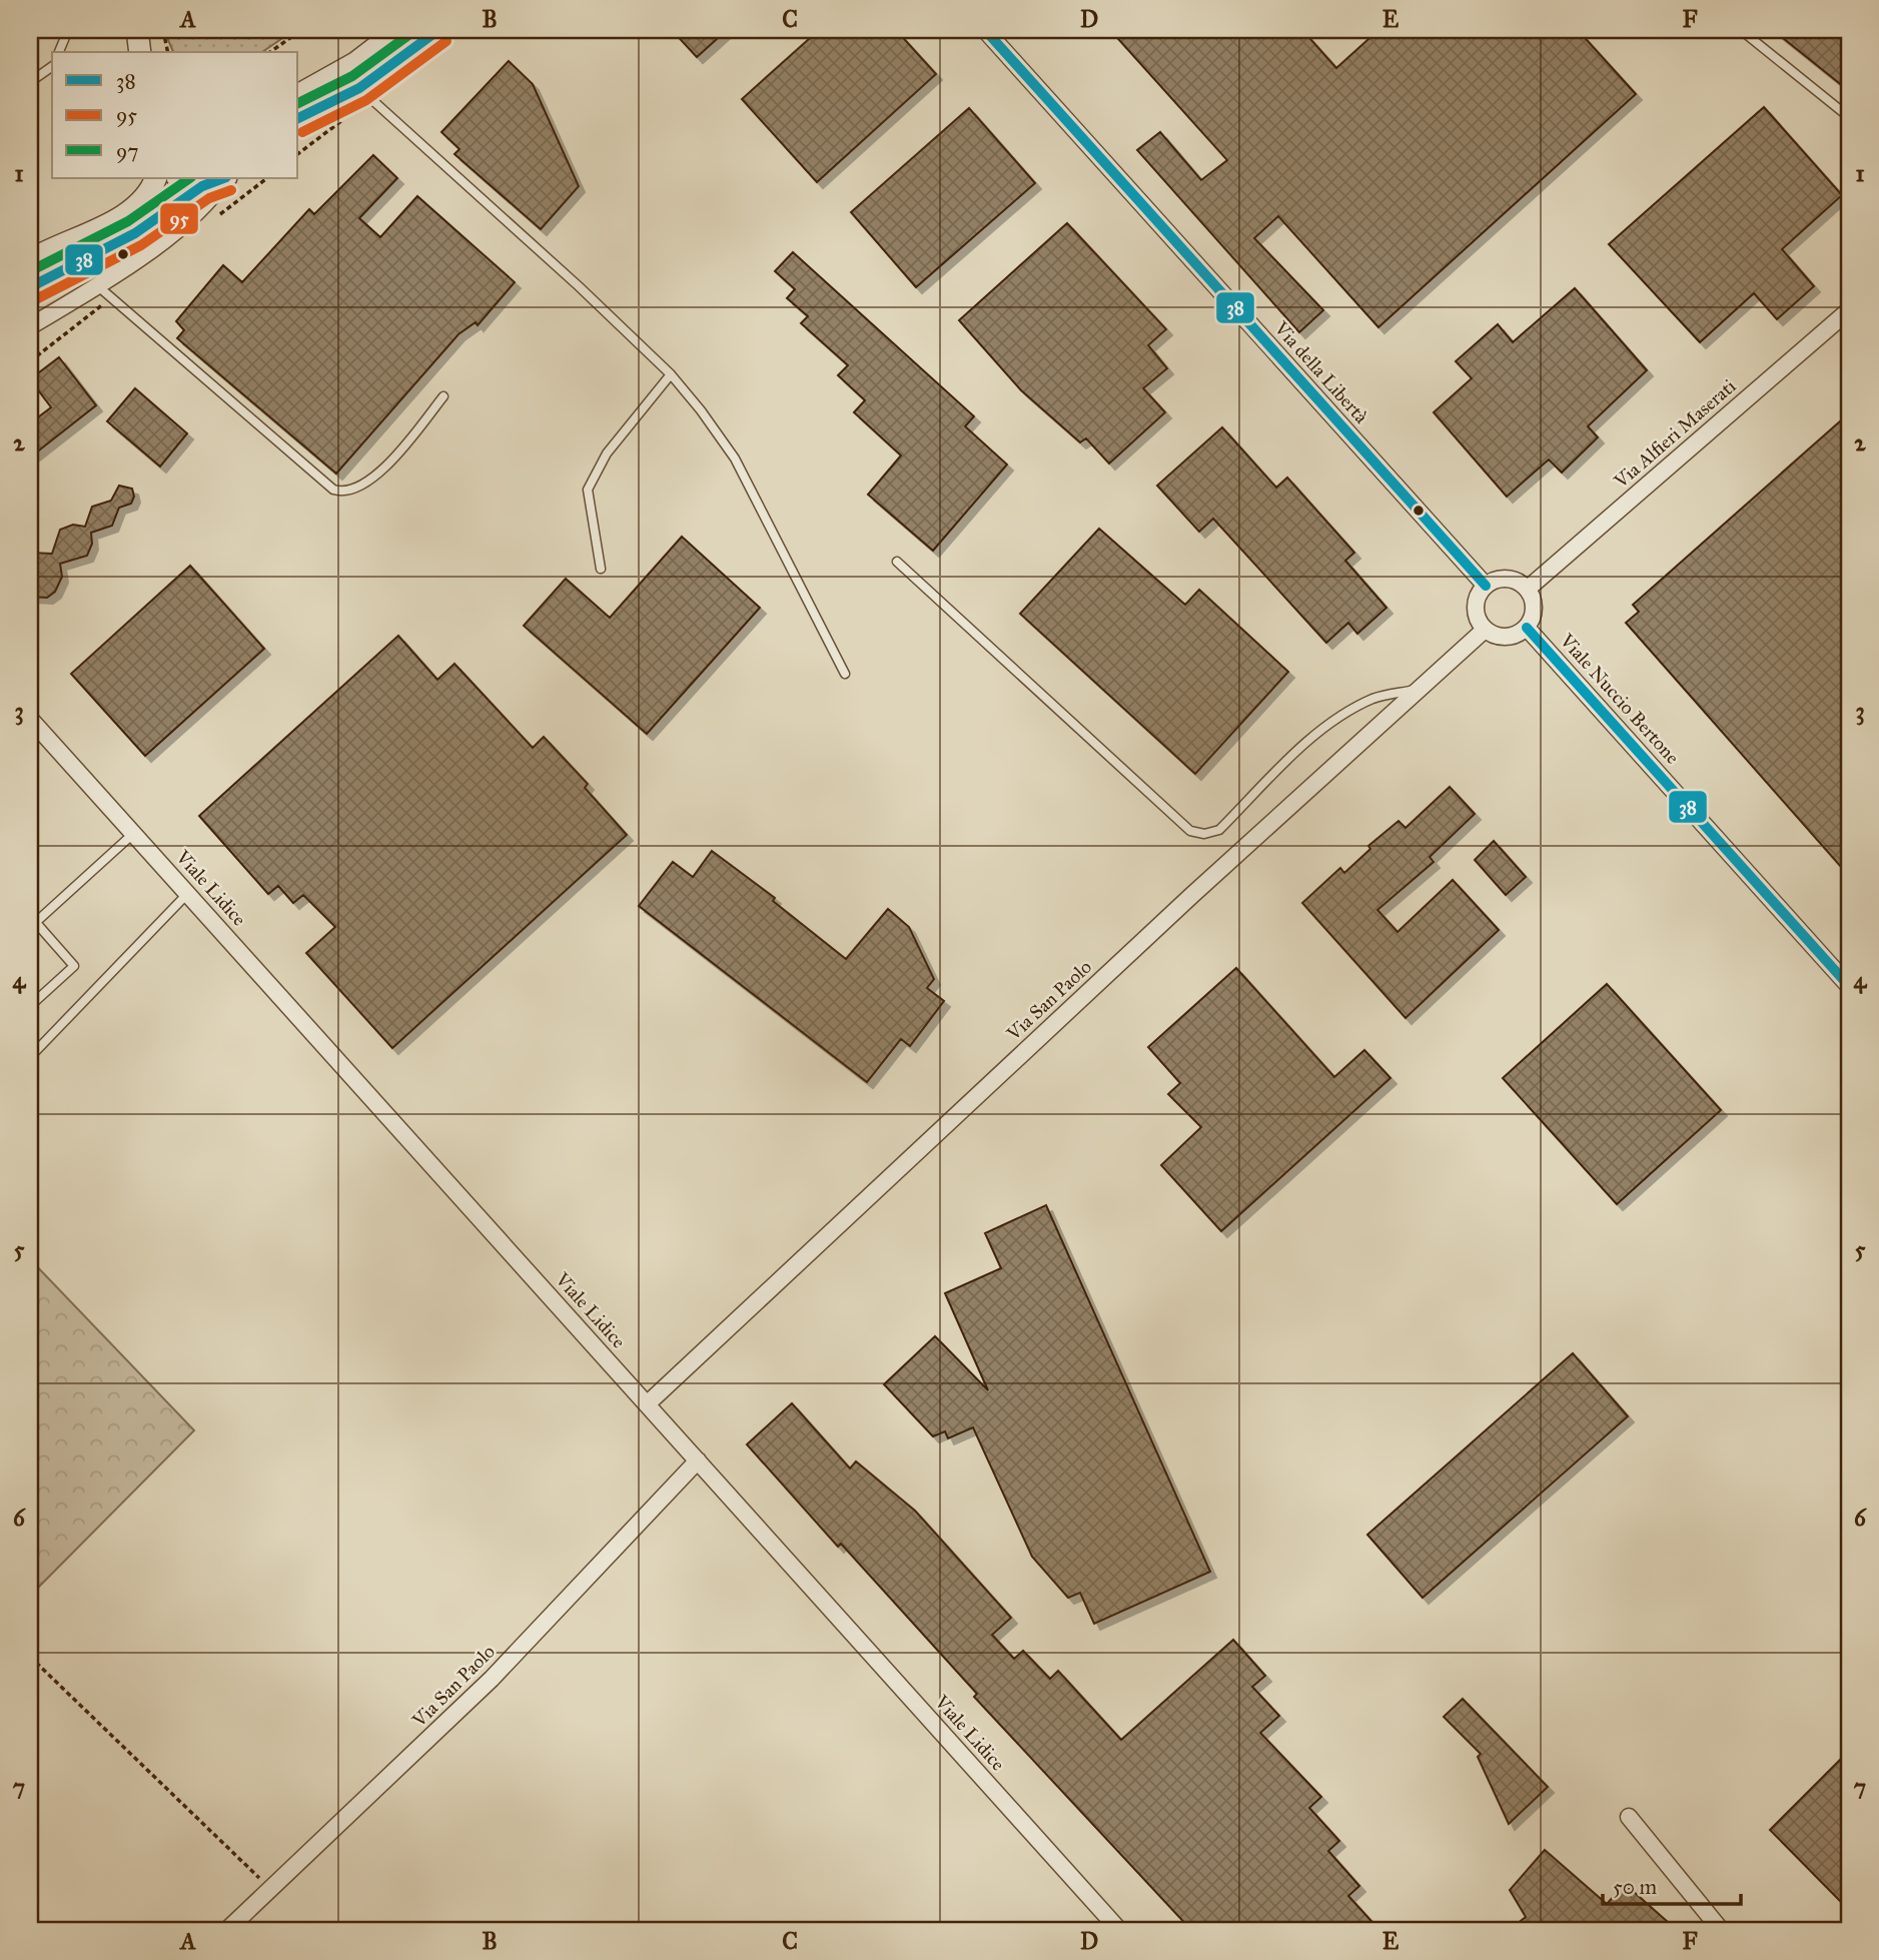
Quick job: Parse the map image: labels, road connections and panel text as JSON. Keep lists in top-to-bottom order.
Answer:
{
  "streets": {
    "street": [
      "Via della Libertà",
      "Via Alfieri Maserati",
      "Viale Nuccio Bertone",
      "Viale Lidice",
      "Via San Paolo"
    ]
  },
  "crossings": [
    ["Via della Libertà", "Via Alfieri Maserati"],
    ["Via della Libertà", "Viale Nuccio Bertone"],
    ["Via della Libertà", "Via San Paolo"],
    ["Via Alfieri Maserati", "Viale Nuccio Bertone"],
    ["Via Alfieri Maserati", "Via San Paolo"],
    ["Viale Nuccio Bertone", "Via San Paolo"],
    ["Viale Lidice", "Via San Paolo"]
  ],
  "lines": ["transit line 38", "transit line 97", "transit line 95"],
  "legend": ["38", "95", "97"],
  "scale_bar": "50 m",
  "grid": {
    "columns": [
      "A",
      "B",
      "C",
      "D",
      "E",
      "F"
    ],
    "rows": [
      "1",
      "2",
      "3",
      "4",
      "5",
      "6",
      "7"
    ]
  }
}
